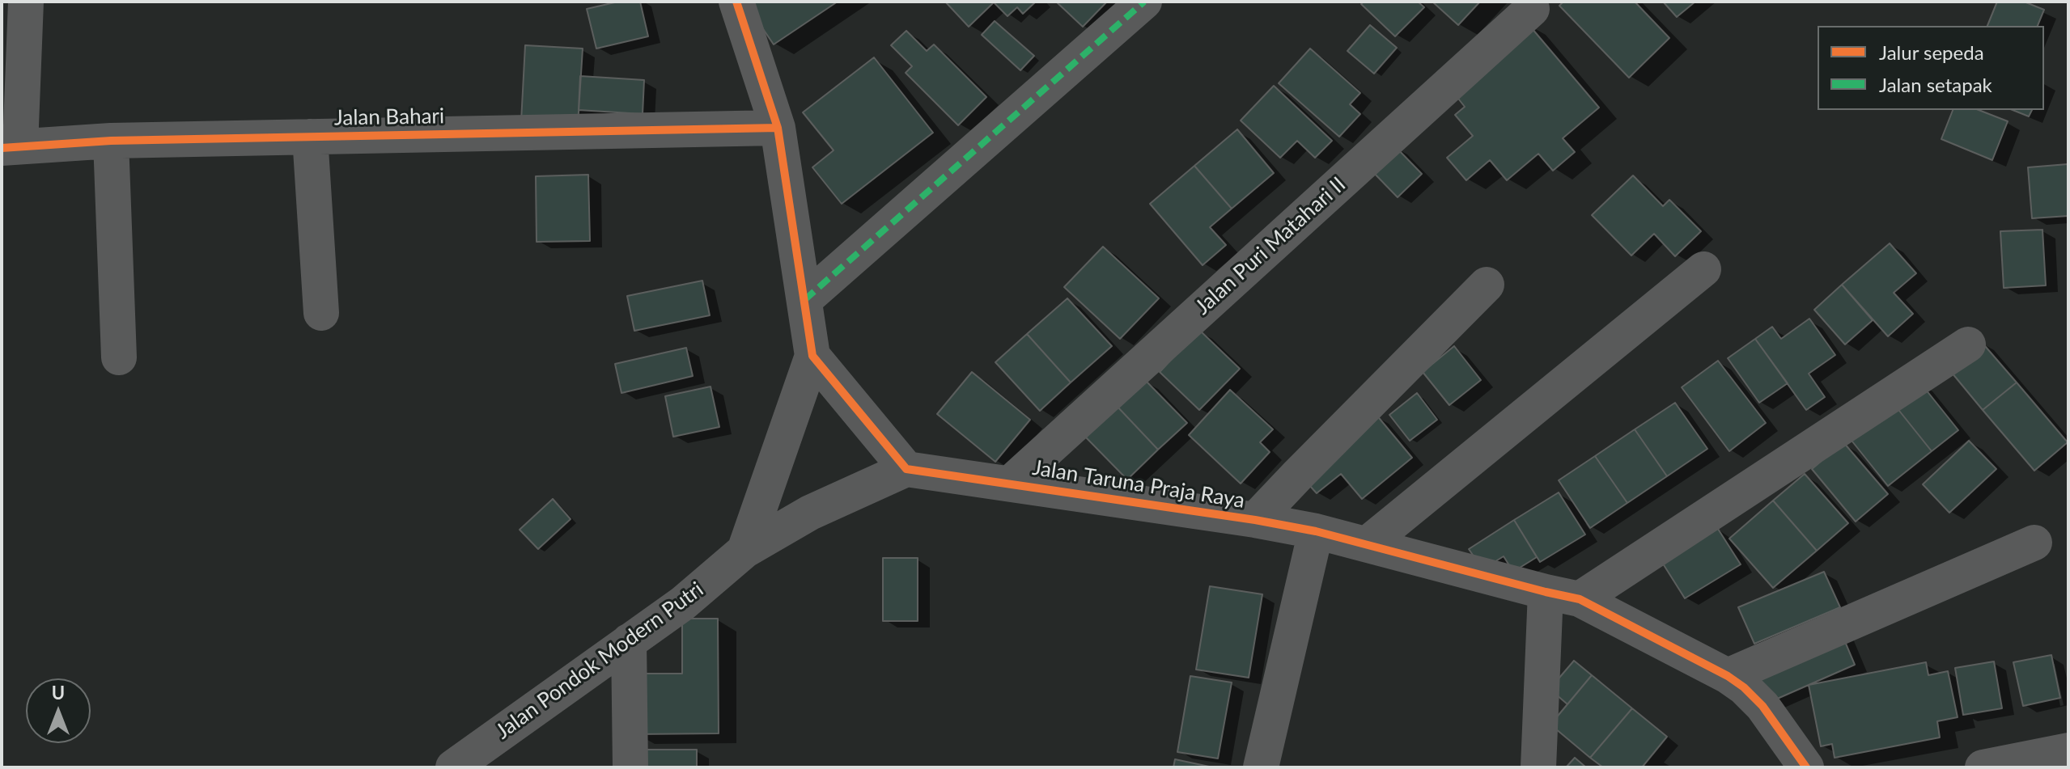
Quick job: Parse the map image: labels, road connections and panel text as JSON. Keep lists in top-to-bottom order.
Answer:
{
  "streets": {
    "street": [
      "Jalan Bahari",
      "Jalan Puri Matahari II",
      "Jalan Taruna Praja Raya",
      "Jalan Pondok Modern Putri"
    ]
  },
  "crossings": [
    ["Jalan Puri Matahari II", "Jalan Taruna Praja Raya"],
    ["Jalan Taruna Praja Raya", "Jalan Pondok Modern Putri"]
  ],
  "legend": ["Jalur sepeda", "Jalan setapak"],
  "north": "top"
}
